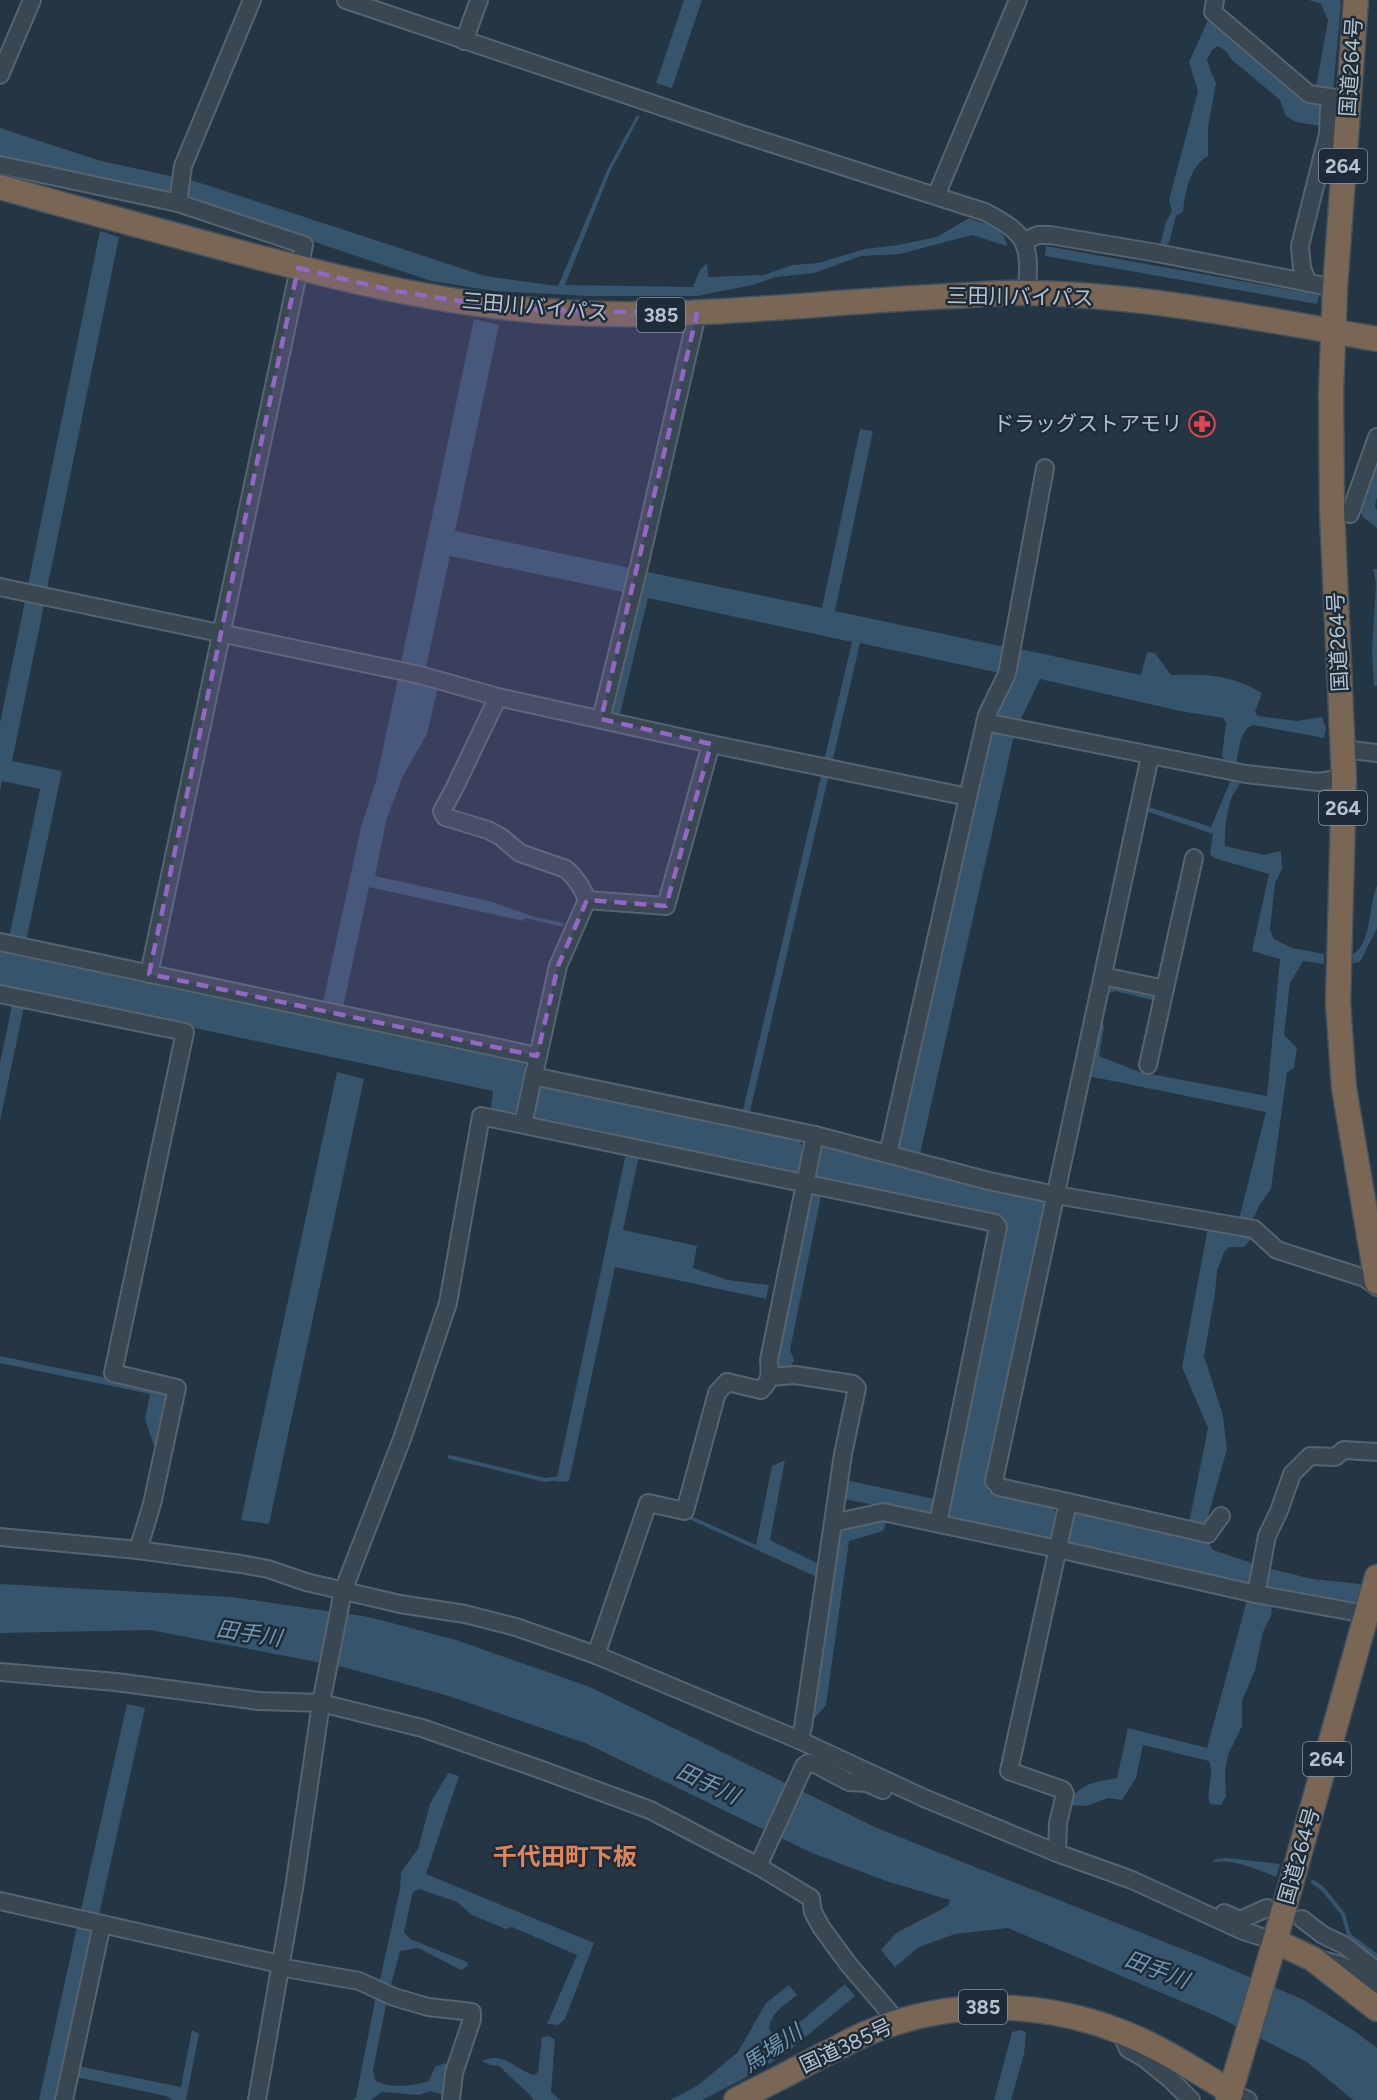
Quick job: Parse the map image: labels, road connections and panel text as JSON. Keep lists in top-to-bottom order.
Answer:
{
  "streets": {
    "highway": [
      "国道264号",
      "264",
      "三田川バイパス",
      "385",
      "国道385号"
    ]
  },
  "crossings": [
    ["国道264号", "三田川バイパス"],
    ["国道264号", "385"],
    ["国道264号", "国道385号"],
    ["三田川バイパス", "385"]
  ],
  "districts": ["千代田町下板"],
  "water": ["田手川", "馬場川"],
  "places": {
    "pharmacy": ["ドラッグストアモリ"]
  }
}
